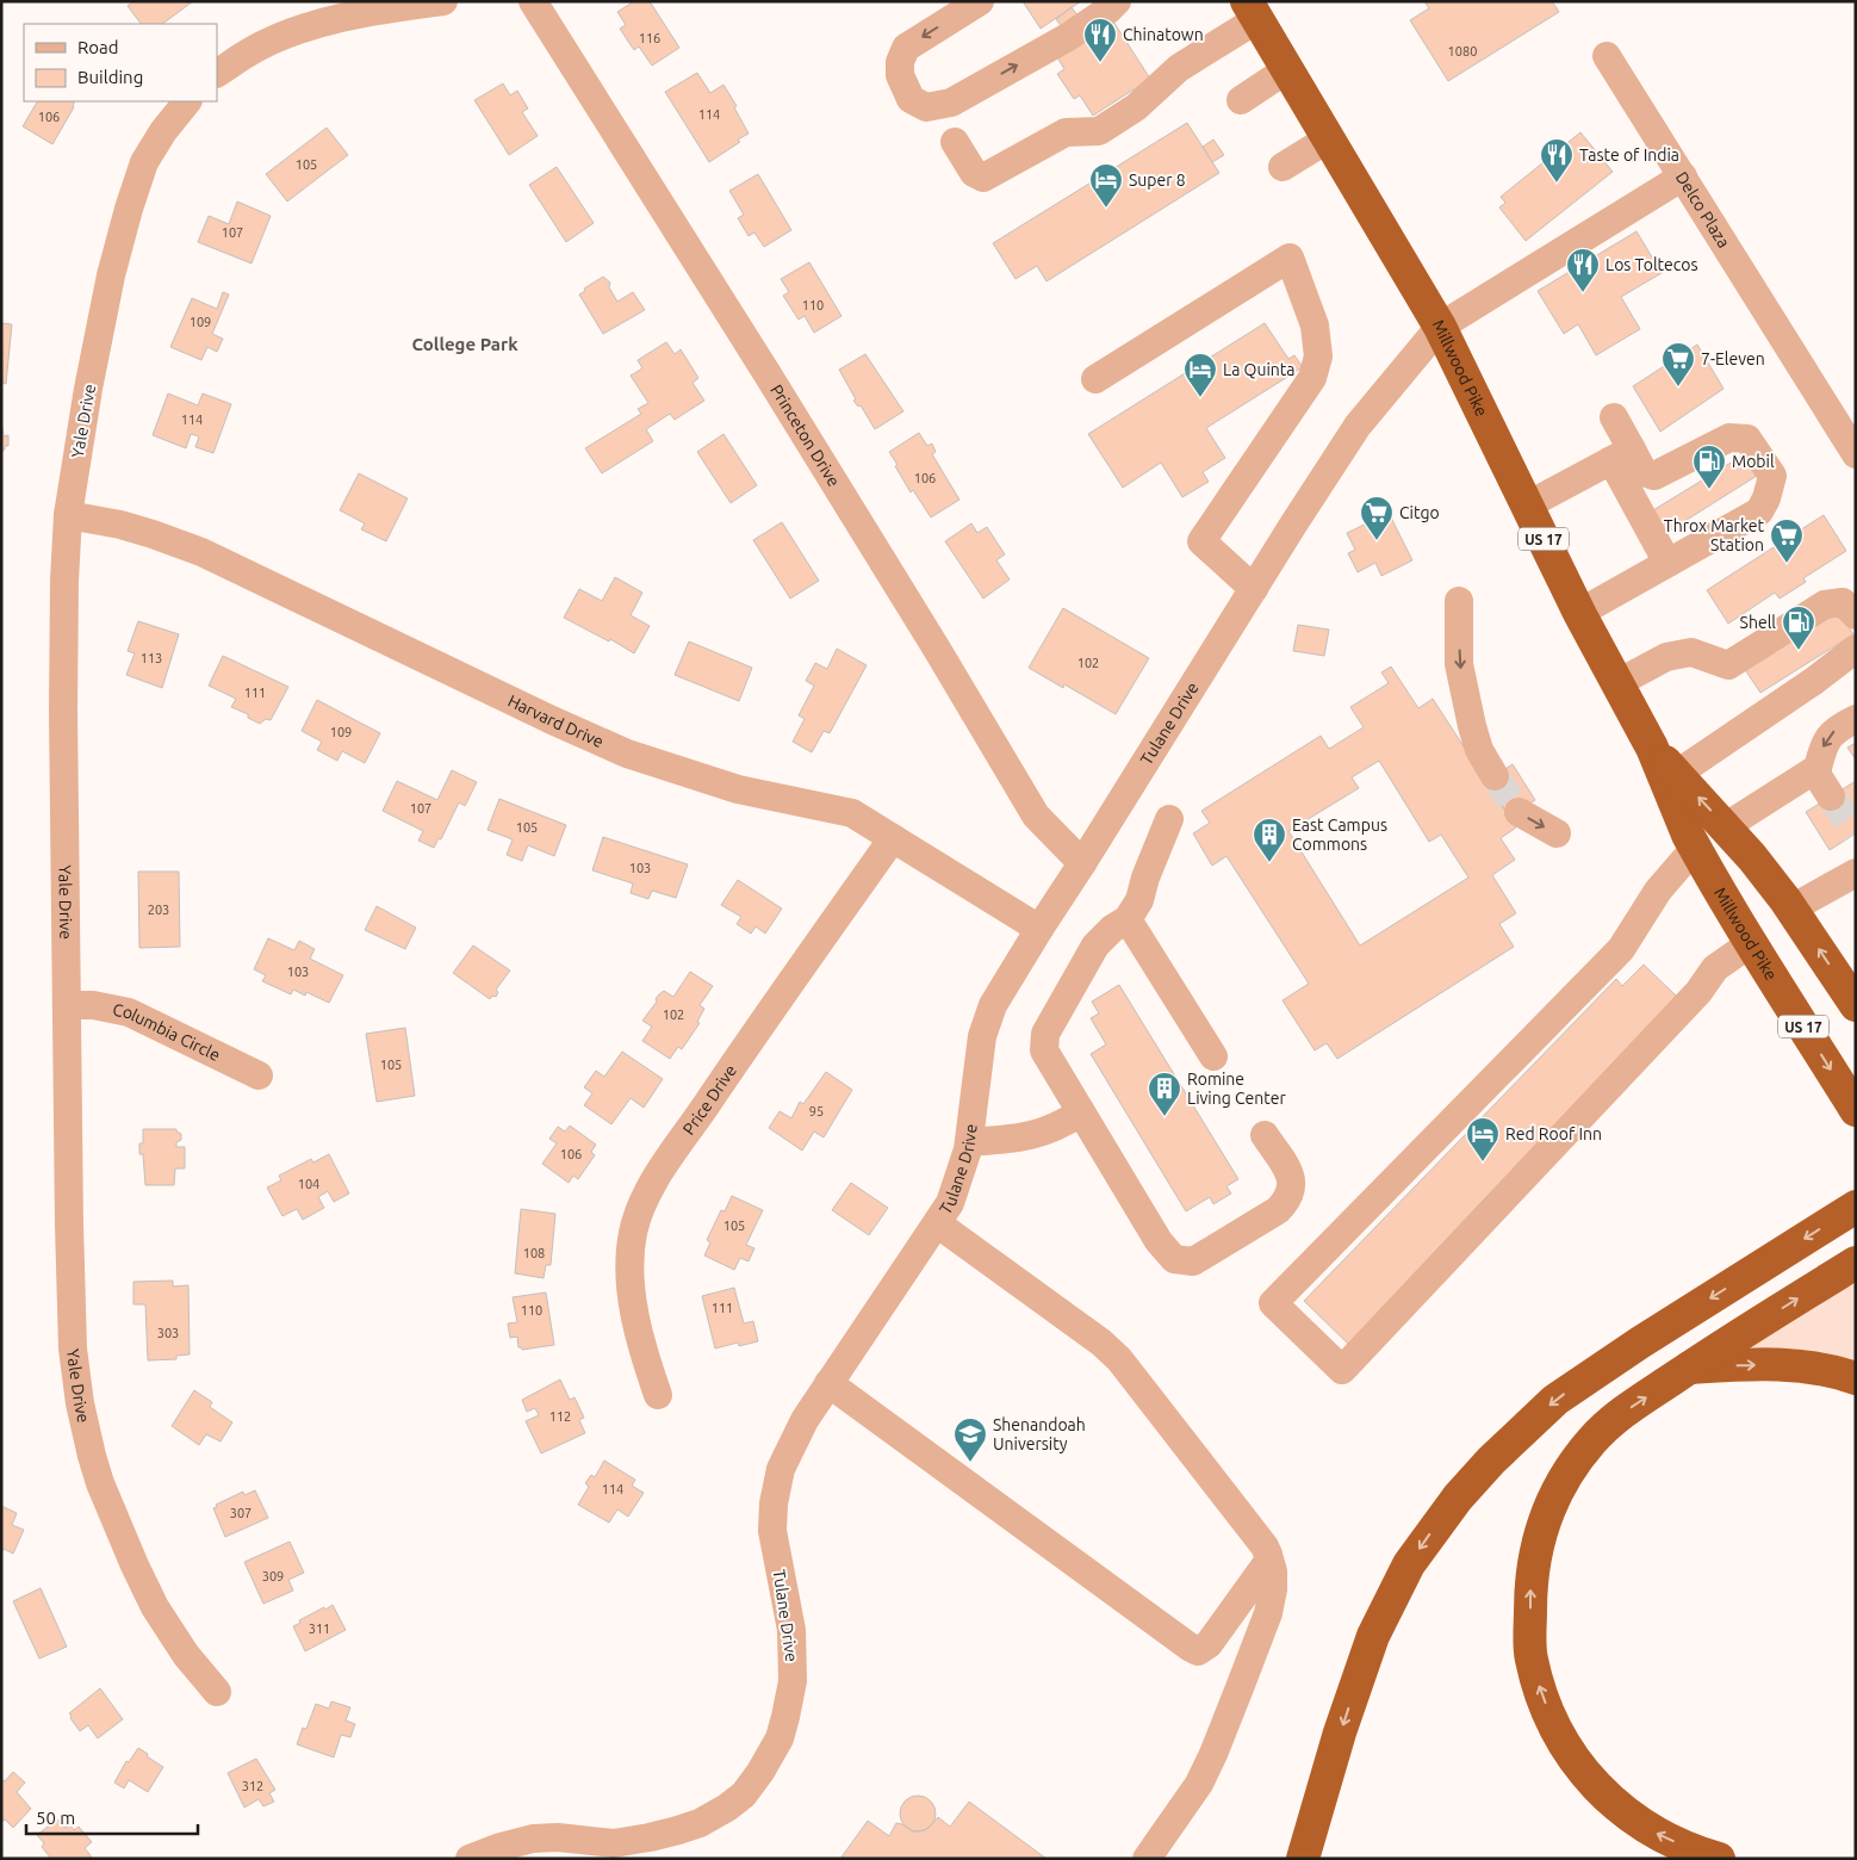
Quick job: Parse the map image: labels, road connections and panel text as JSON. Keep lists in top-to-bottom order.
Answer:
{
  "streets": {
    "highway": ["Millwood Pike", "US 17"],
    "street": [
      "Delco Plaza",
      "Yale Drive",
      "Princeton Drive",
      "Harvard Drive",
      "Tulane Drive",
      "Columbia Circle",
      "Price Drive"
    ]
  },
  "crossings": [
    ["Delco Plaza", "Millwood Pike"],
    ["Delco Plaza", "Tulane Drive"],
    ["Millwood Pike", "Tulane Drive"],
    ["Yale Drive", "Harvard Drive"],
    ["Yale Drive", "Columbia Circle"],
    ["Princeton Drive", "Tulane Drive"],
    ["Harvard Drive", "Tulane Drive"],
    ["Harvard Drive", "Price Drive"]
  ],
  "districts": ["College Park"],
  "places": {
    "restaurant": ["Chinatown", "Taste of India", "Los Toltecos"],
    "hotel": ["Super 8", "La Quinta", "Red Roof Inn"],
    "supermarket": ["7-Eleven", "Citgo", "Throx Market Station"],
    "fuel station": ["Mobil", "Shell"],
    "building": ["East Campus Commons", "Romine Living Center"],
    "school or university": ["Shenandoah University"]
  },
  "house_numbers": [
    "116",
    "1080",
    "114",
    "106",
    "105",
    "107",
    "110",
    "109",
    "114",
    "106",
    "113",
    "102",
    "111",
    "109",
    "107",
    "105",
    "103",
    "203",
    "103",
    "102",
    "105",
    "95",
    "106",
    "104",
    "105",
    "108",
    "111",
    "110",
    "303",
    "112",
    "114",
    "307",
    "309",
    "311",
    "312"
  ],
  "legend": ["Road", "Building"],
  "scale_bar": "50 m"
}
